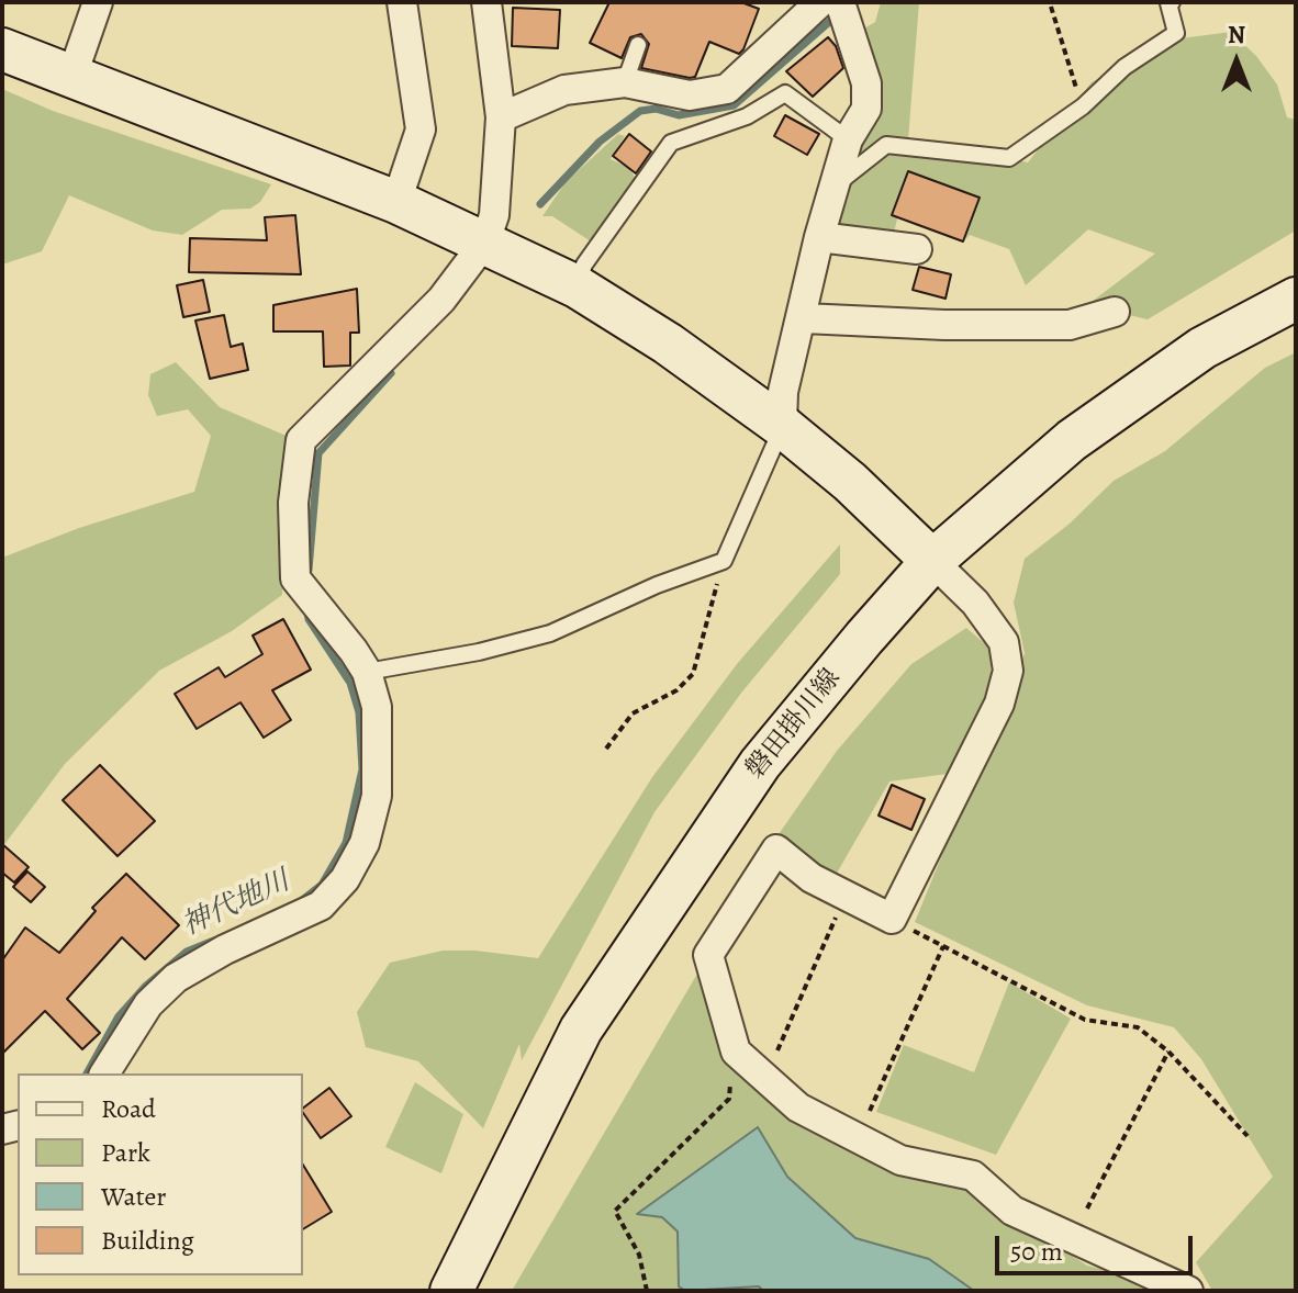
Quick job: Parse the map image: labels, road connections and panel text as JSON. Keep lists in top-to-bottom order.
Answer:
{
  "streets": {
    "main road": ["磐田掛川線"]
  },
  "water": ["神代地川"],
  "legend": [
    "Road",
    "Park",
    "Water",
    "Building"
  ],
  "scale_bar": "50 m",
  "north": "top"
}
